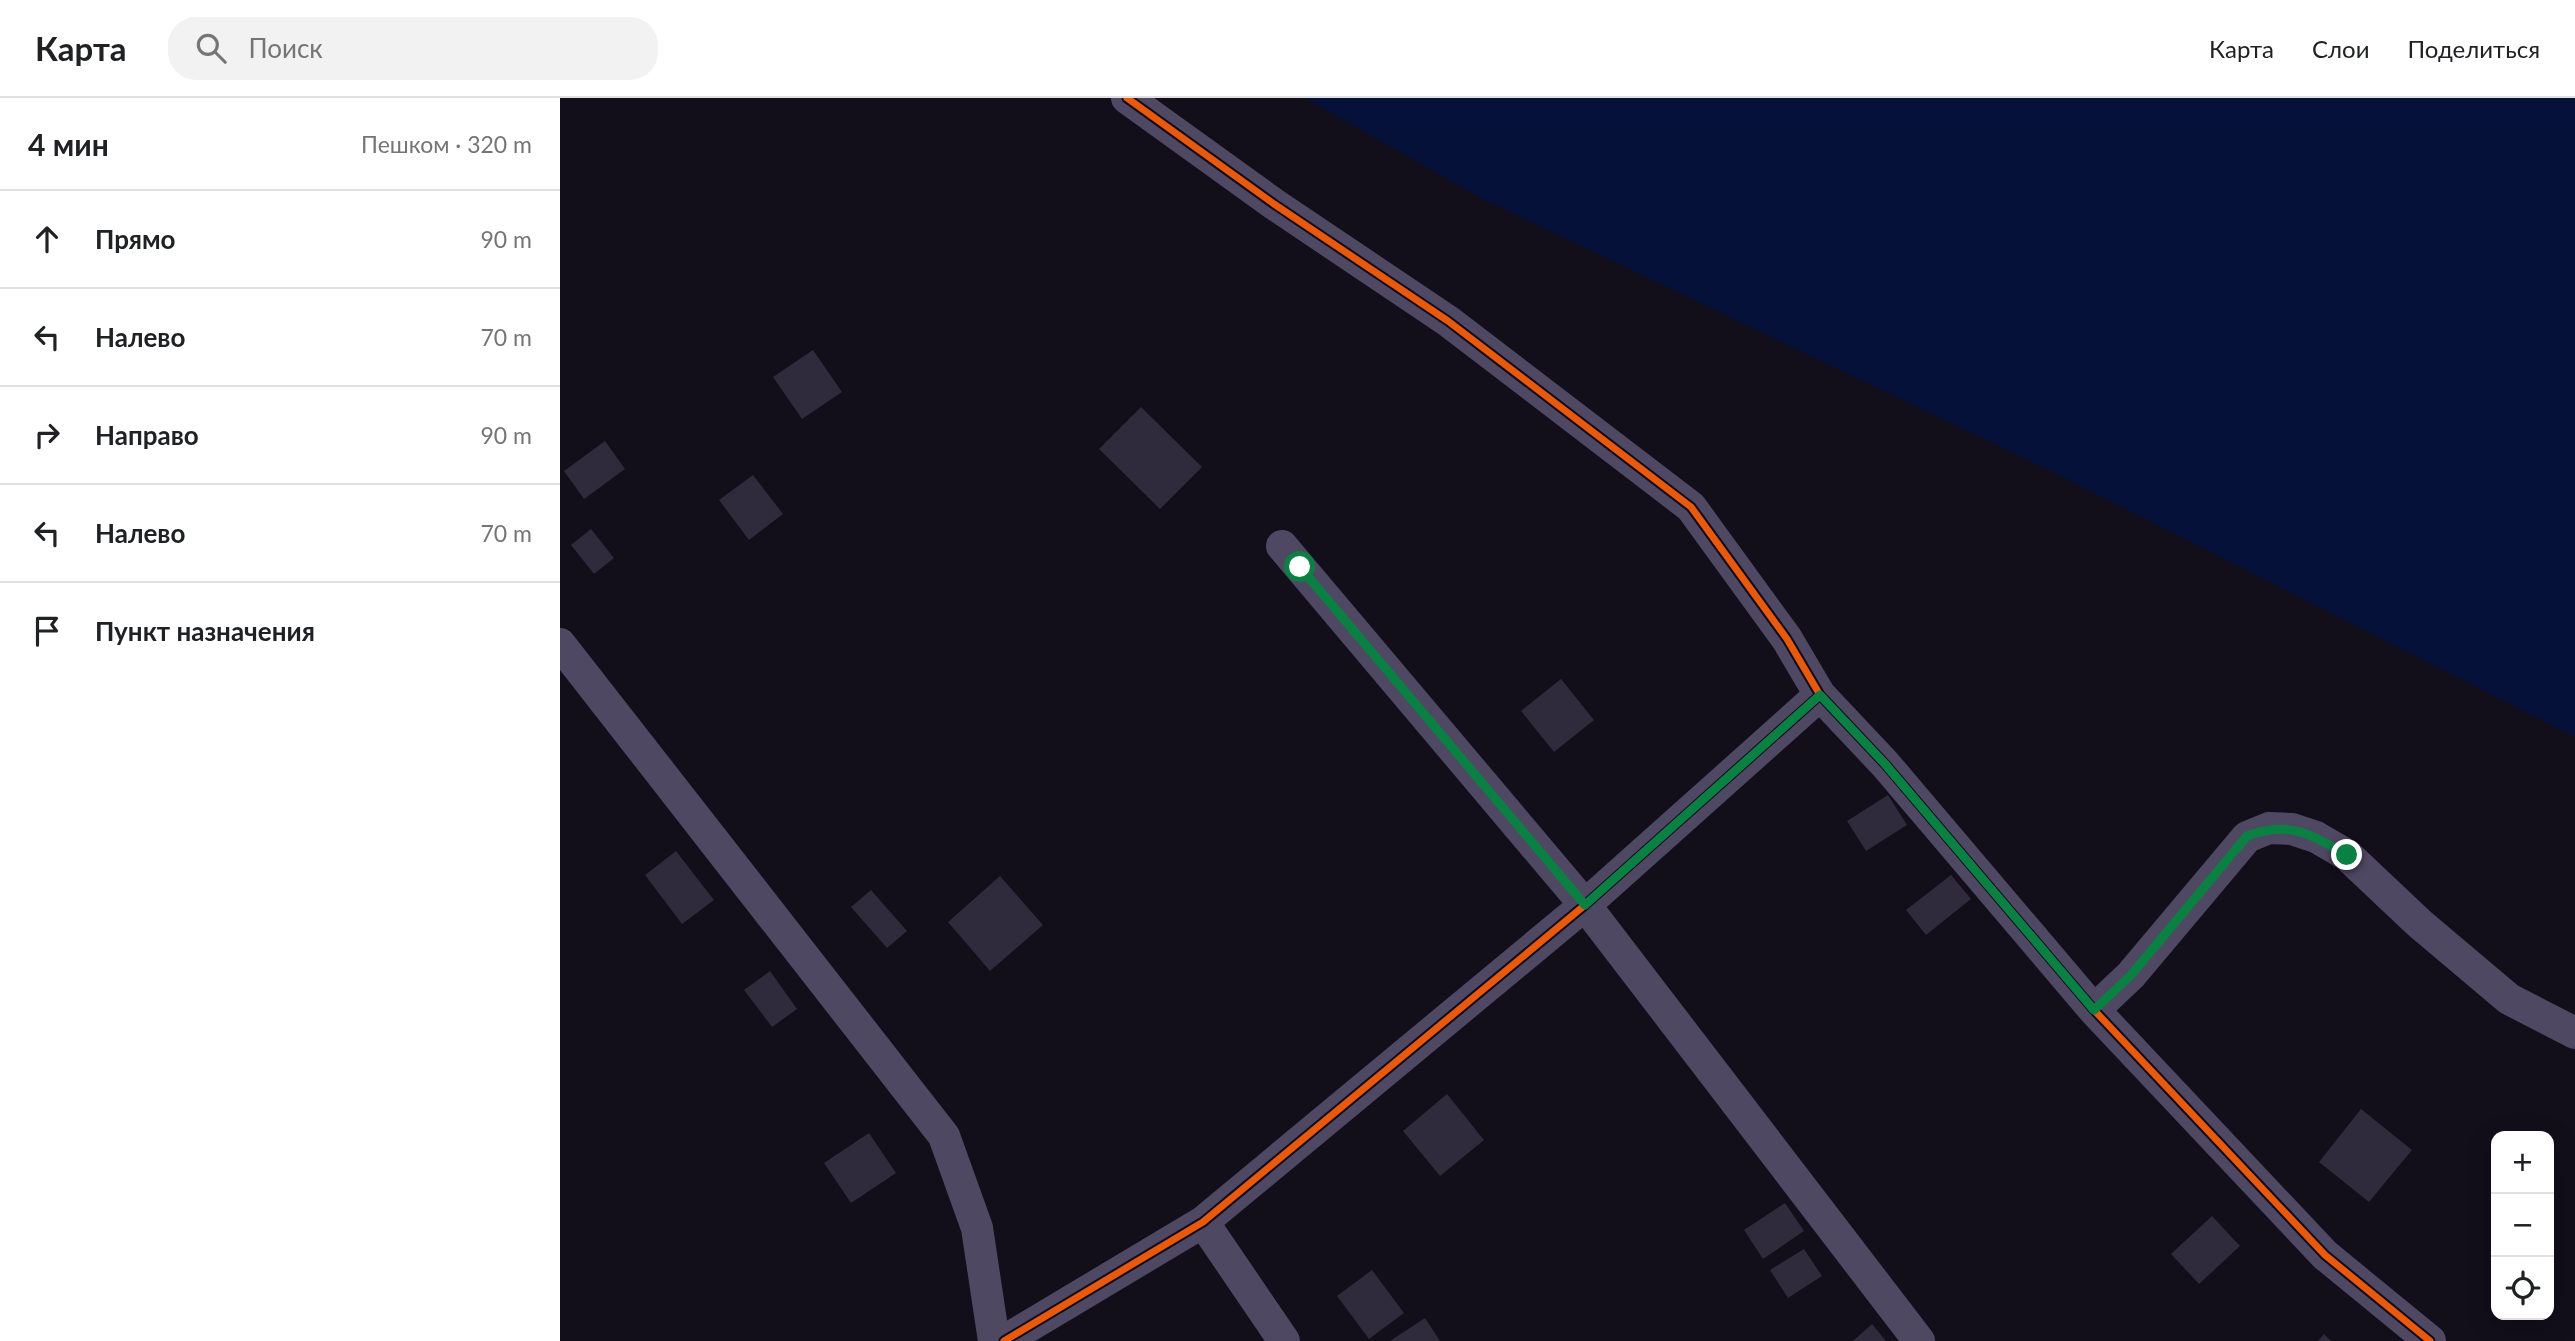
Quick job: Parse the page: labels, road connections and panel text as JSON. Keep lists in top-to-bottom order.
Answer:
{
  "page": {
    "header": "Карта",
    "search": "Поиск",
    "nav": ["Карта", "Слои", "Поделиться"],
    "heading": ["4 мин", "Пешком · 320 m"],
    "list": [
      ["Прямо", "90 m"],
      ["Налево", "70 m"],
      ["Направо", "90 m"],
      ["Налево", "70 m"],
      "Пункт назначения"
    ],
    "map_buttons": ["+", "−"]
  }
}
